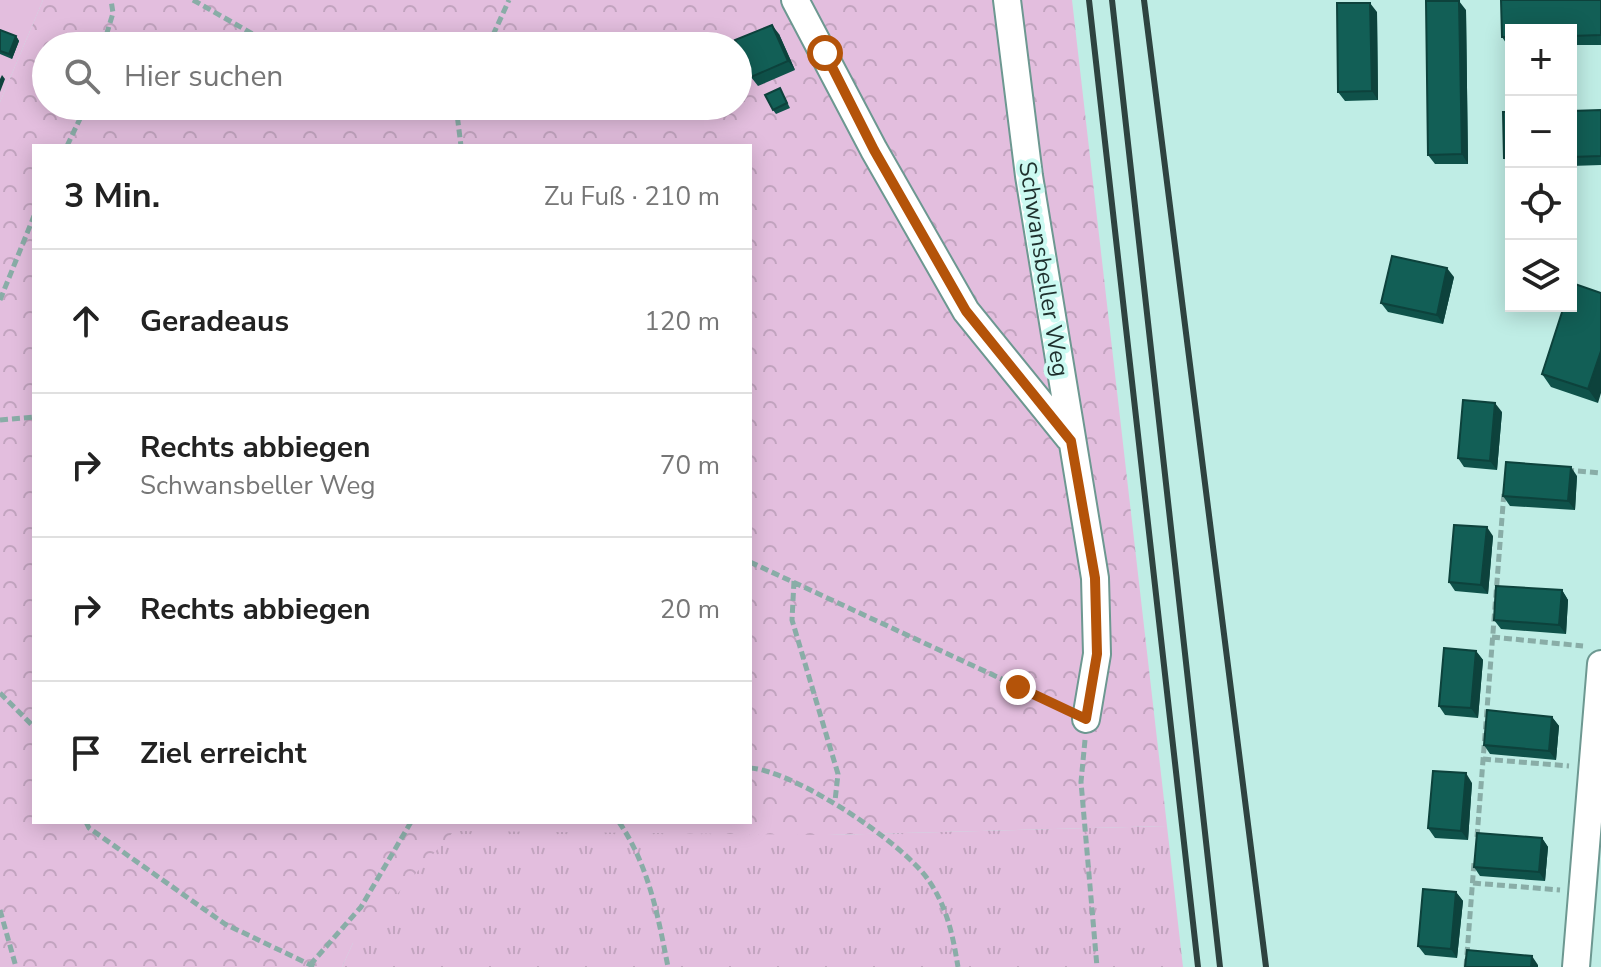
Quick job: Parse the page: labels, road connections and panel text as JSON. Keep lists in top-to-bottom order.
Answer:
{
  "streets": {
    "street": ["Schwansbeller Weg"]
  },
  "page": {
    "map_buttons": ["+", "−"],
    "search": "Hier suchen",
    "heading": ["3 Min.", "Zu Fuß · 210 m"],
    "list": [
      ["Geradeaus", "120 m"],
      ["Rechts abbiegen", "Schwansbeller Weg", "70 m"],
      ["Rechts abbiegen", "20 m"],
      "Ziel erreicht"
    ]
  }
}
